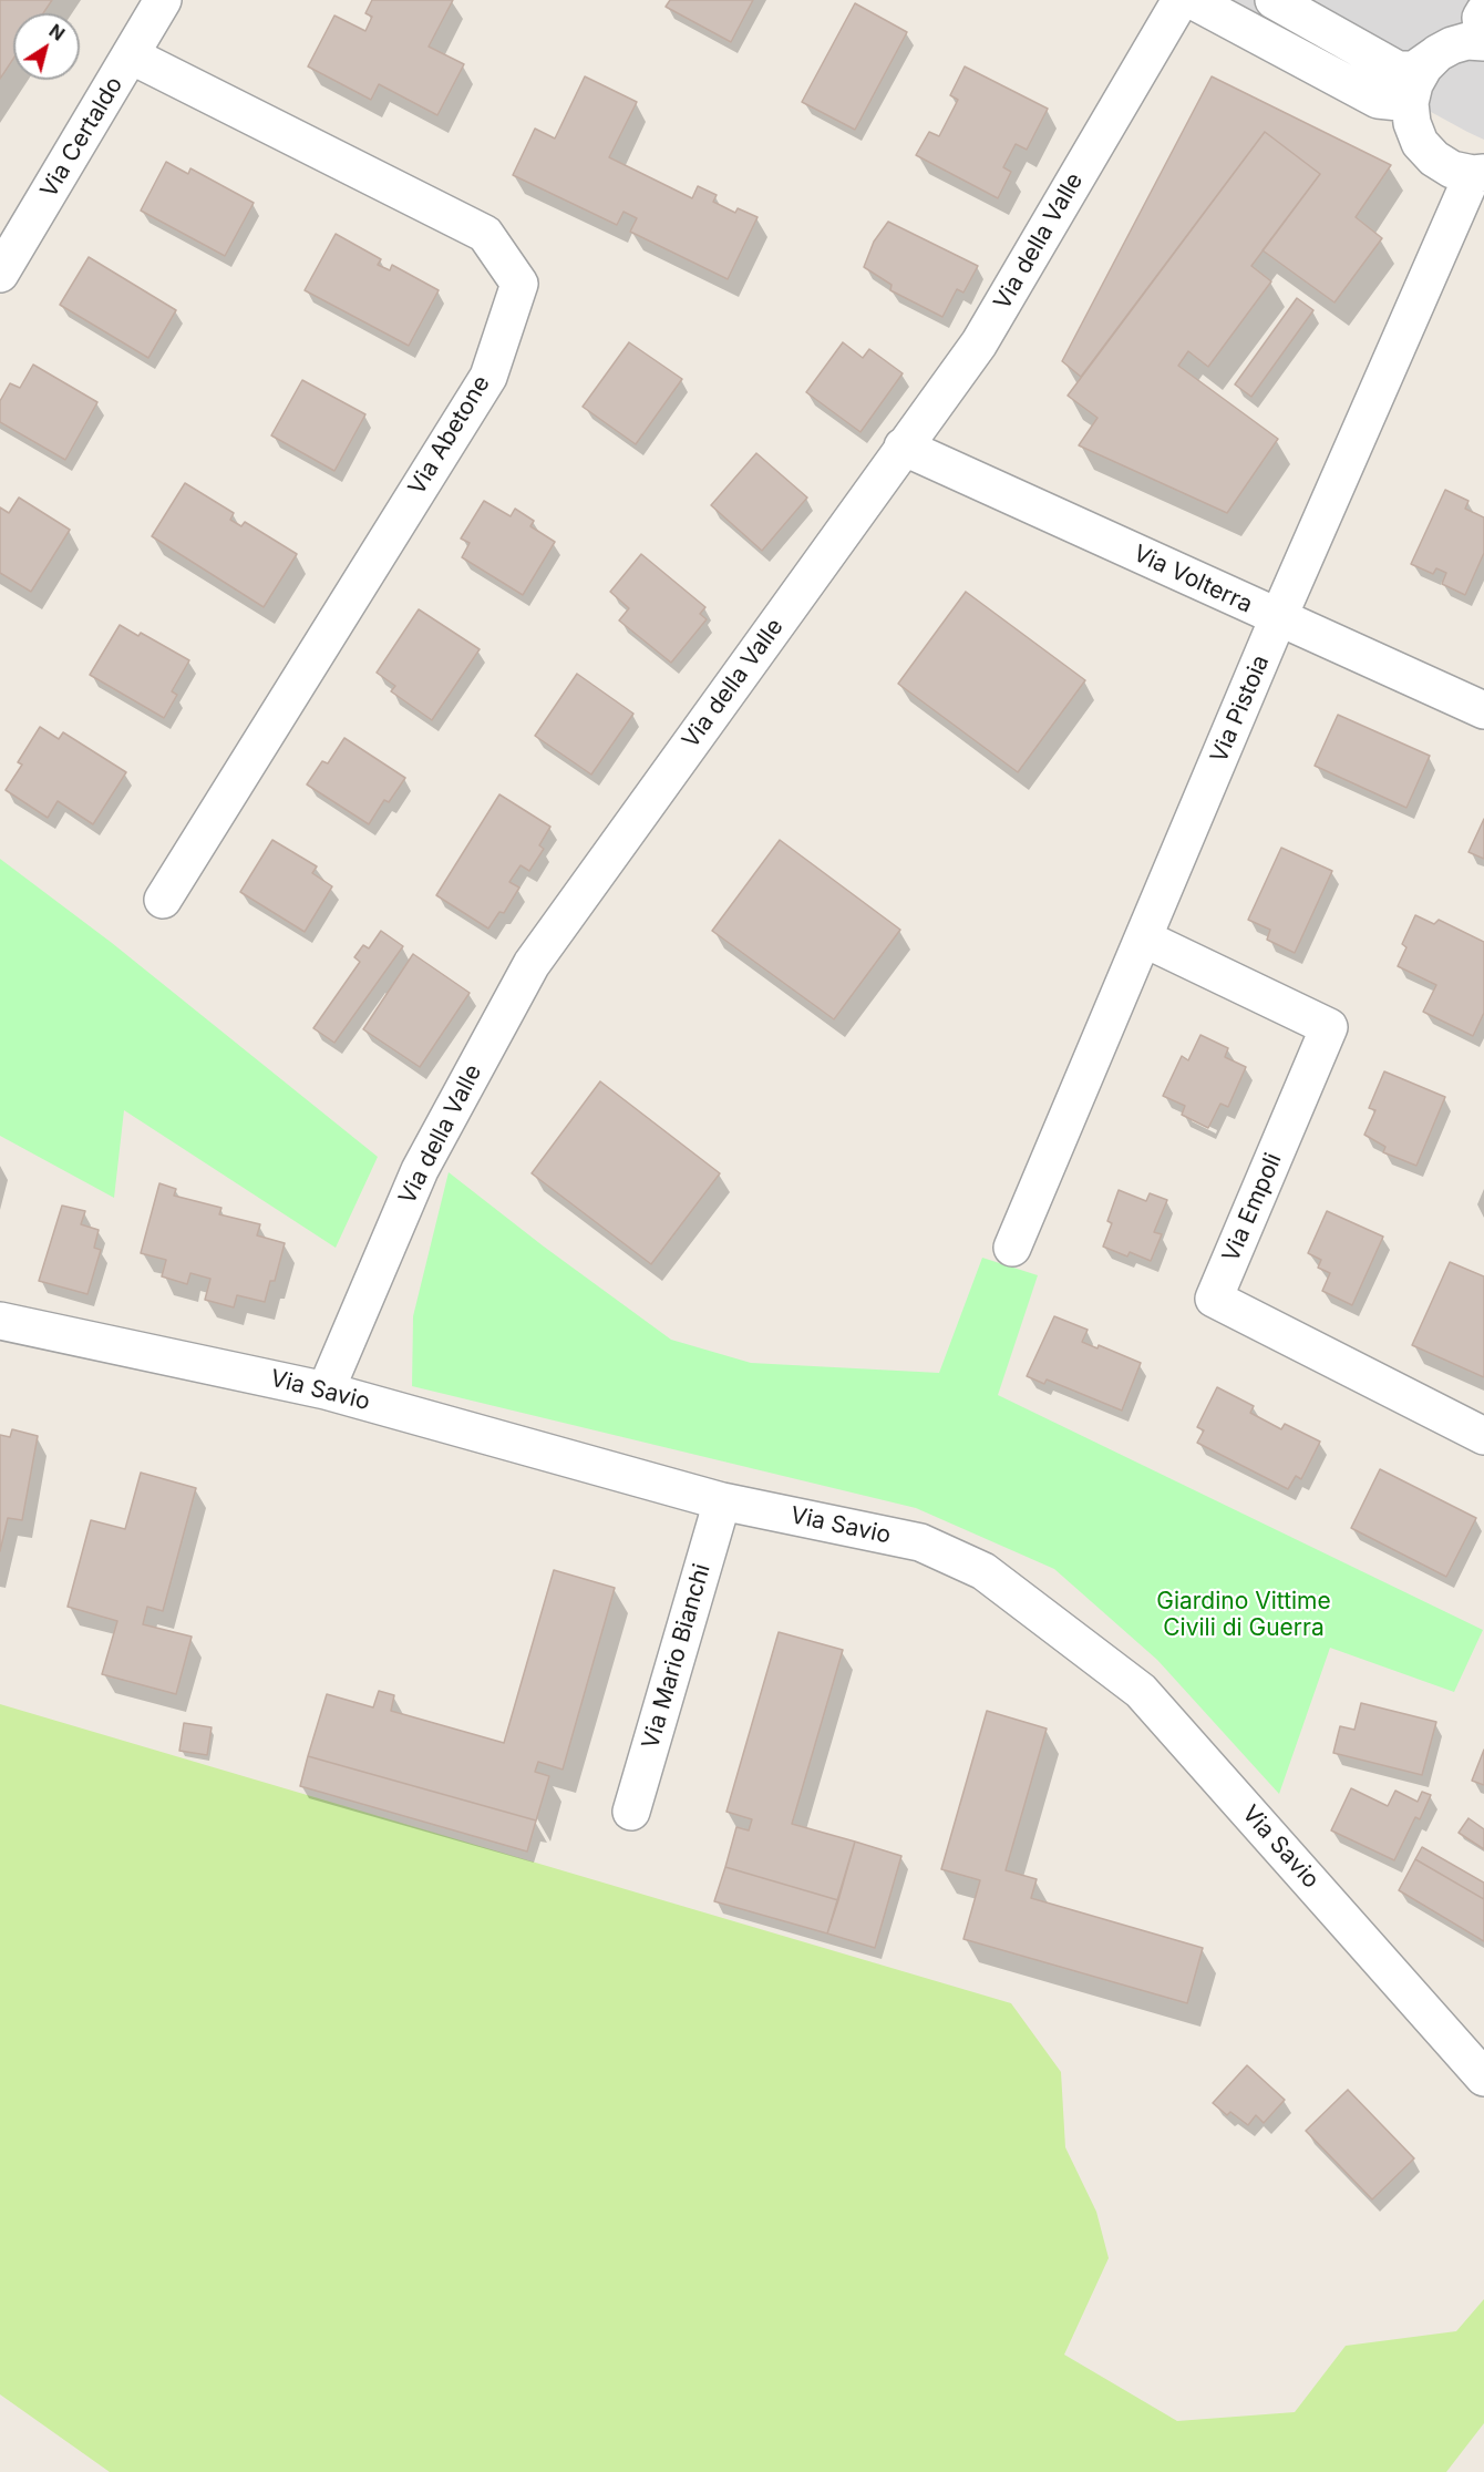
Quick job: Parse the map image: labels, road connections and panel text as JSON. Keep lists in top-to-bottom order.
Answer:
{
  "streets": {
    "street": [
      "Via Certaldo",
      "Via della Valle",
      "Via Abetone",
      "Via Volterra",
      "Via Pistoia",
      "Via Empoli",
      "Via Savio",
      "Via Mario Bianchi"
    ]
  },
  "crossings": [
    ["Via Certaldo", "Via Abetone"],
    ["Via della Valle", "Via Volterra"],
    ["Via della Valle", "Via Savio"],
    ["Via Volterra", "Via Pistoia"],
    ["Via Pistoia", "Via Empoli"],
    ["Via Savio", "Via Mario Bianchi"]
  ],
  "parks": ["Giardino Vittime Civili di Guerra"],
  "north": "top right"
}
